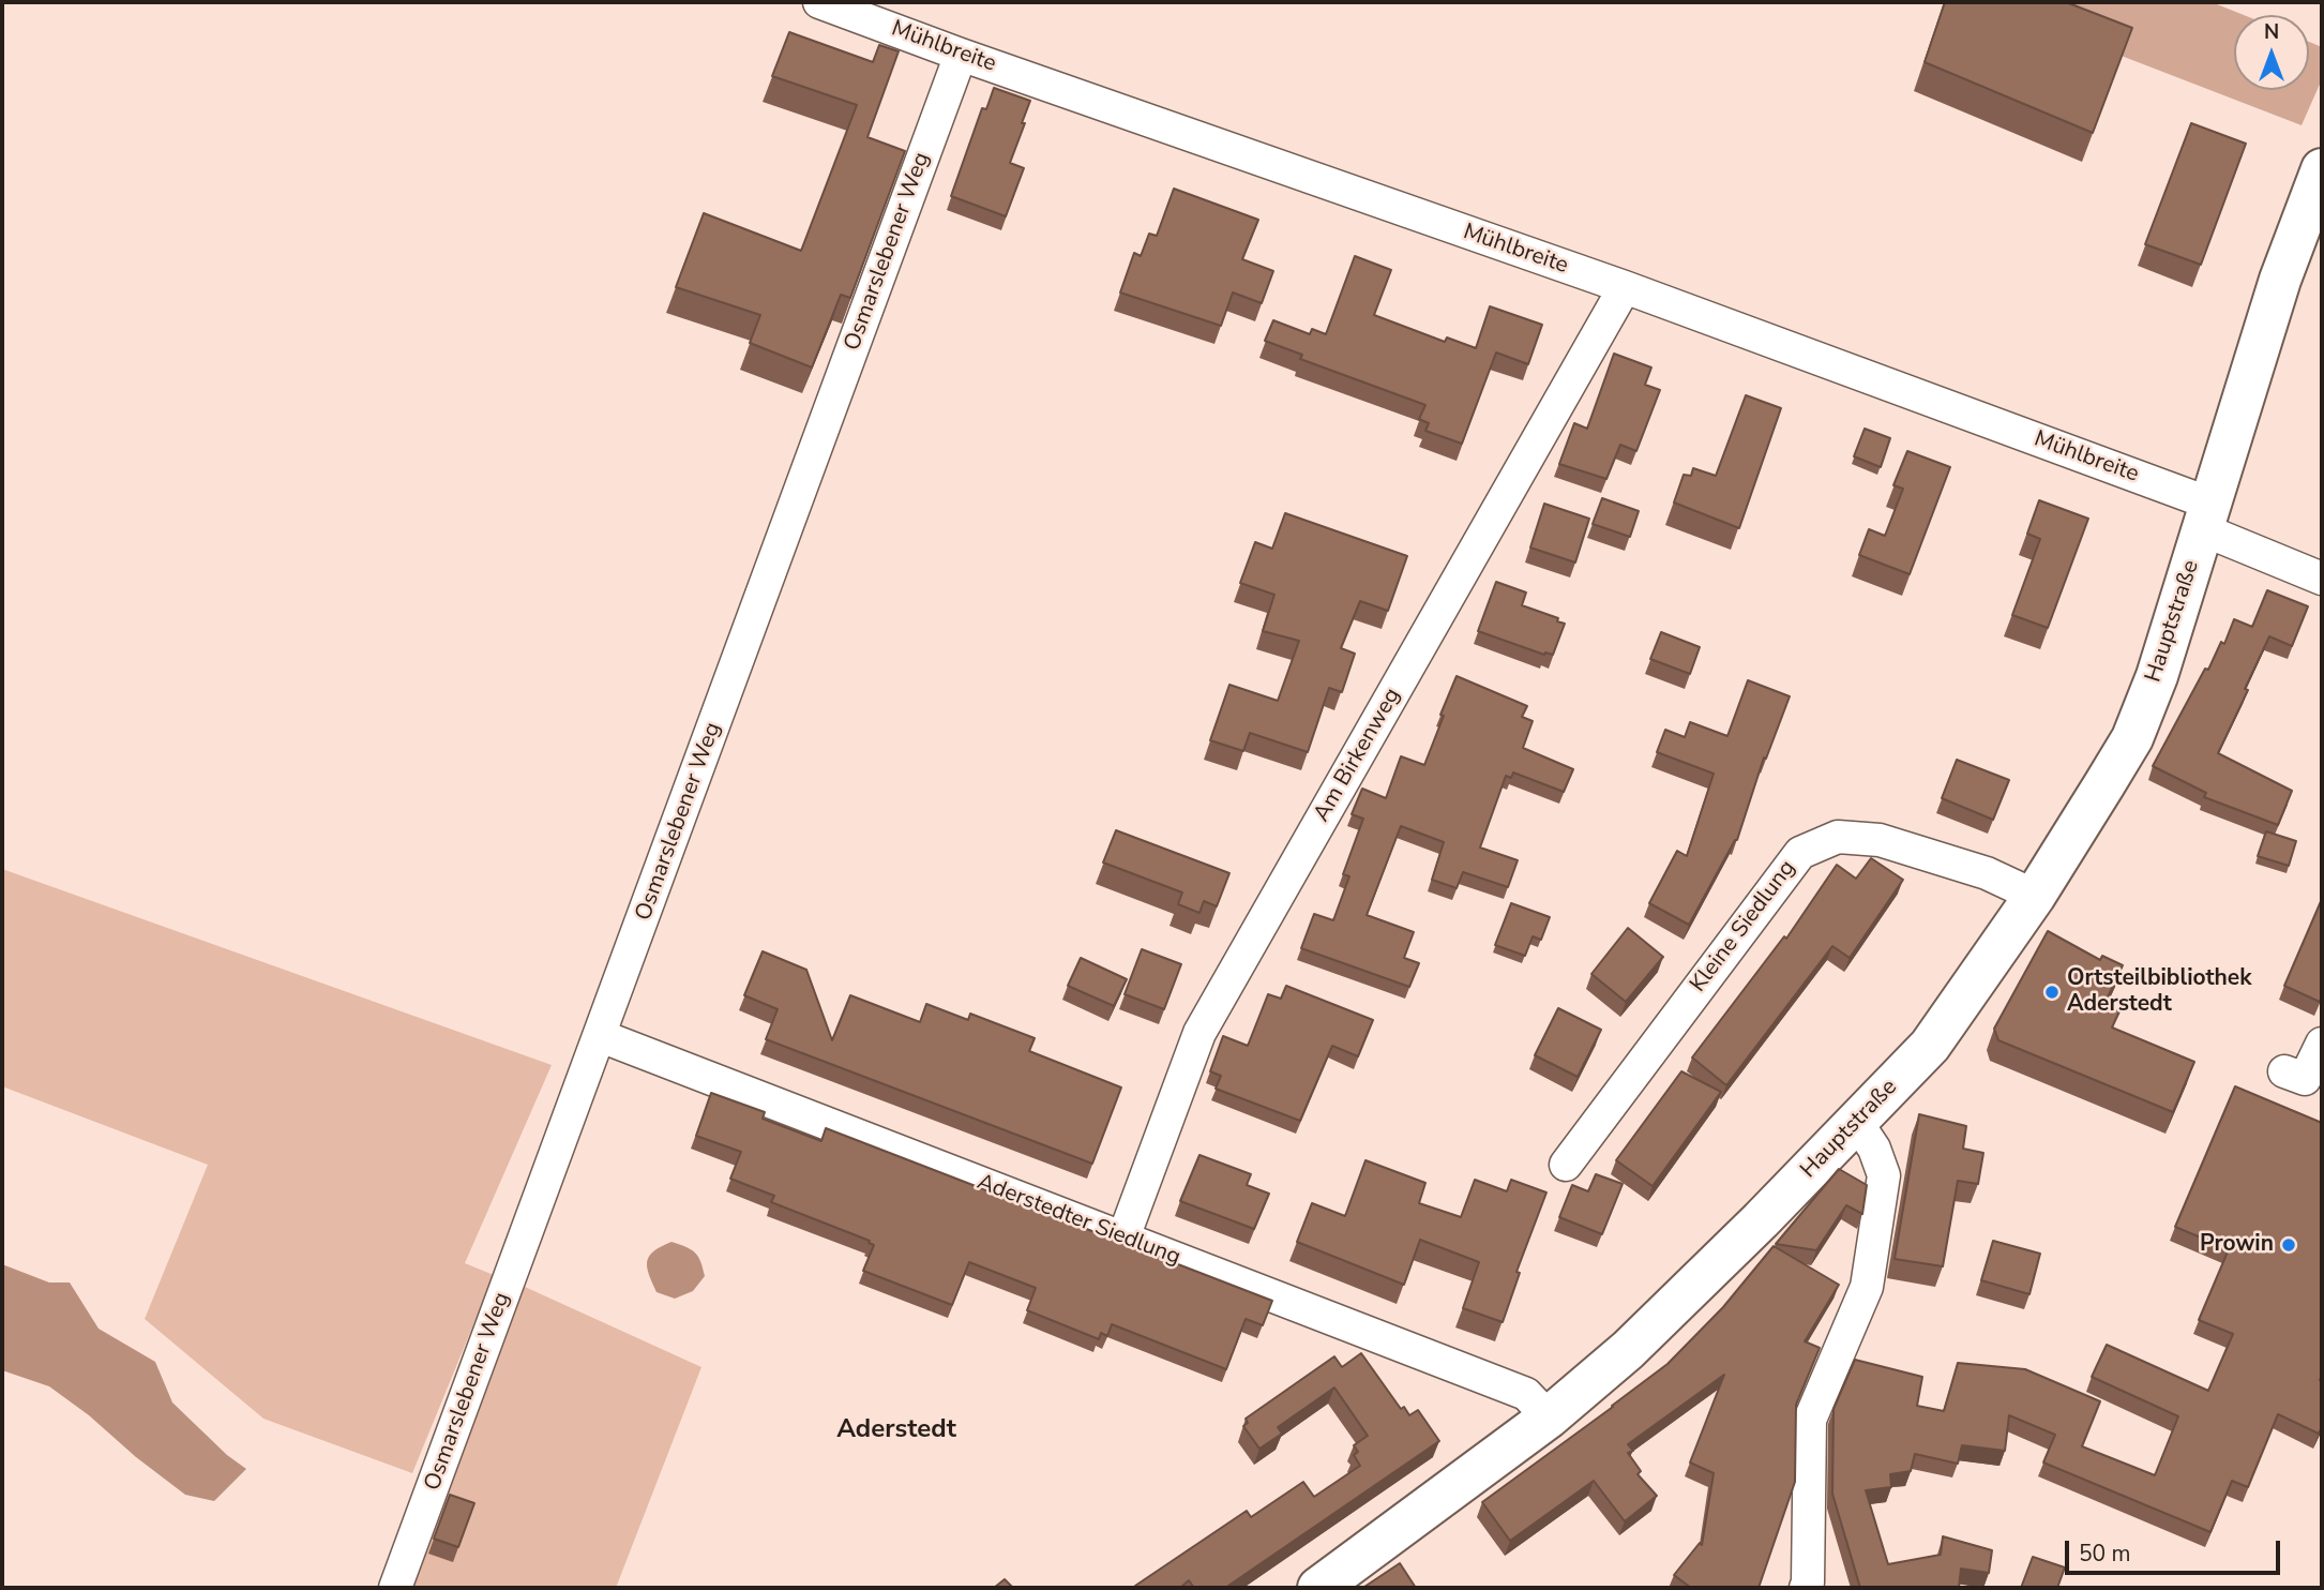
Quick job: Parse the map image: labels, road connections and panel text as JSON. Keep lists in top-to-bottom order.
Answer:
{
  "streets": {
    "main road": ["Hauptstraße"],
    "street": [
      "Mühlbreite",
      "Osmarslebener Weg",
      "Am Birkenweg",
      "Kleine Siedlung",
      "Aderstedter Siedlung"
    ]
  },
  "crossings": [
    ["Mühlbreite", "Osmarslebener Weg"],
    ["Mühlbreite", "Hauptstraße"],
    ["Mühlbreite", "Am Birkenweg"],
    ["Osmarslebener Weg", "Aderstedter Siedlung"],
    ["Hauptstraße", "Kleine Siedlung"],
    ["Hauptstraße", "Aderstedter Siedlung"],
    ["Am Birkenweg", "Aderstedter Siedlung"]
  ],
  "districts": ["Aderstedt"],
  "places": ["Ortsteilbibliothek Aderstedt", "Prowin"],
  "scale_bar": "50 m",
  "north": "top"
}
